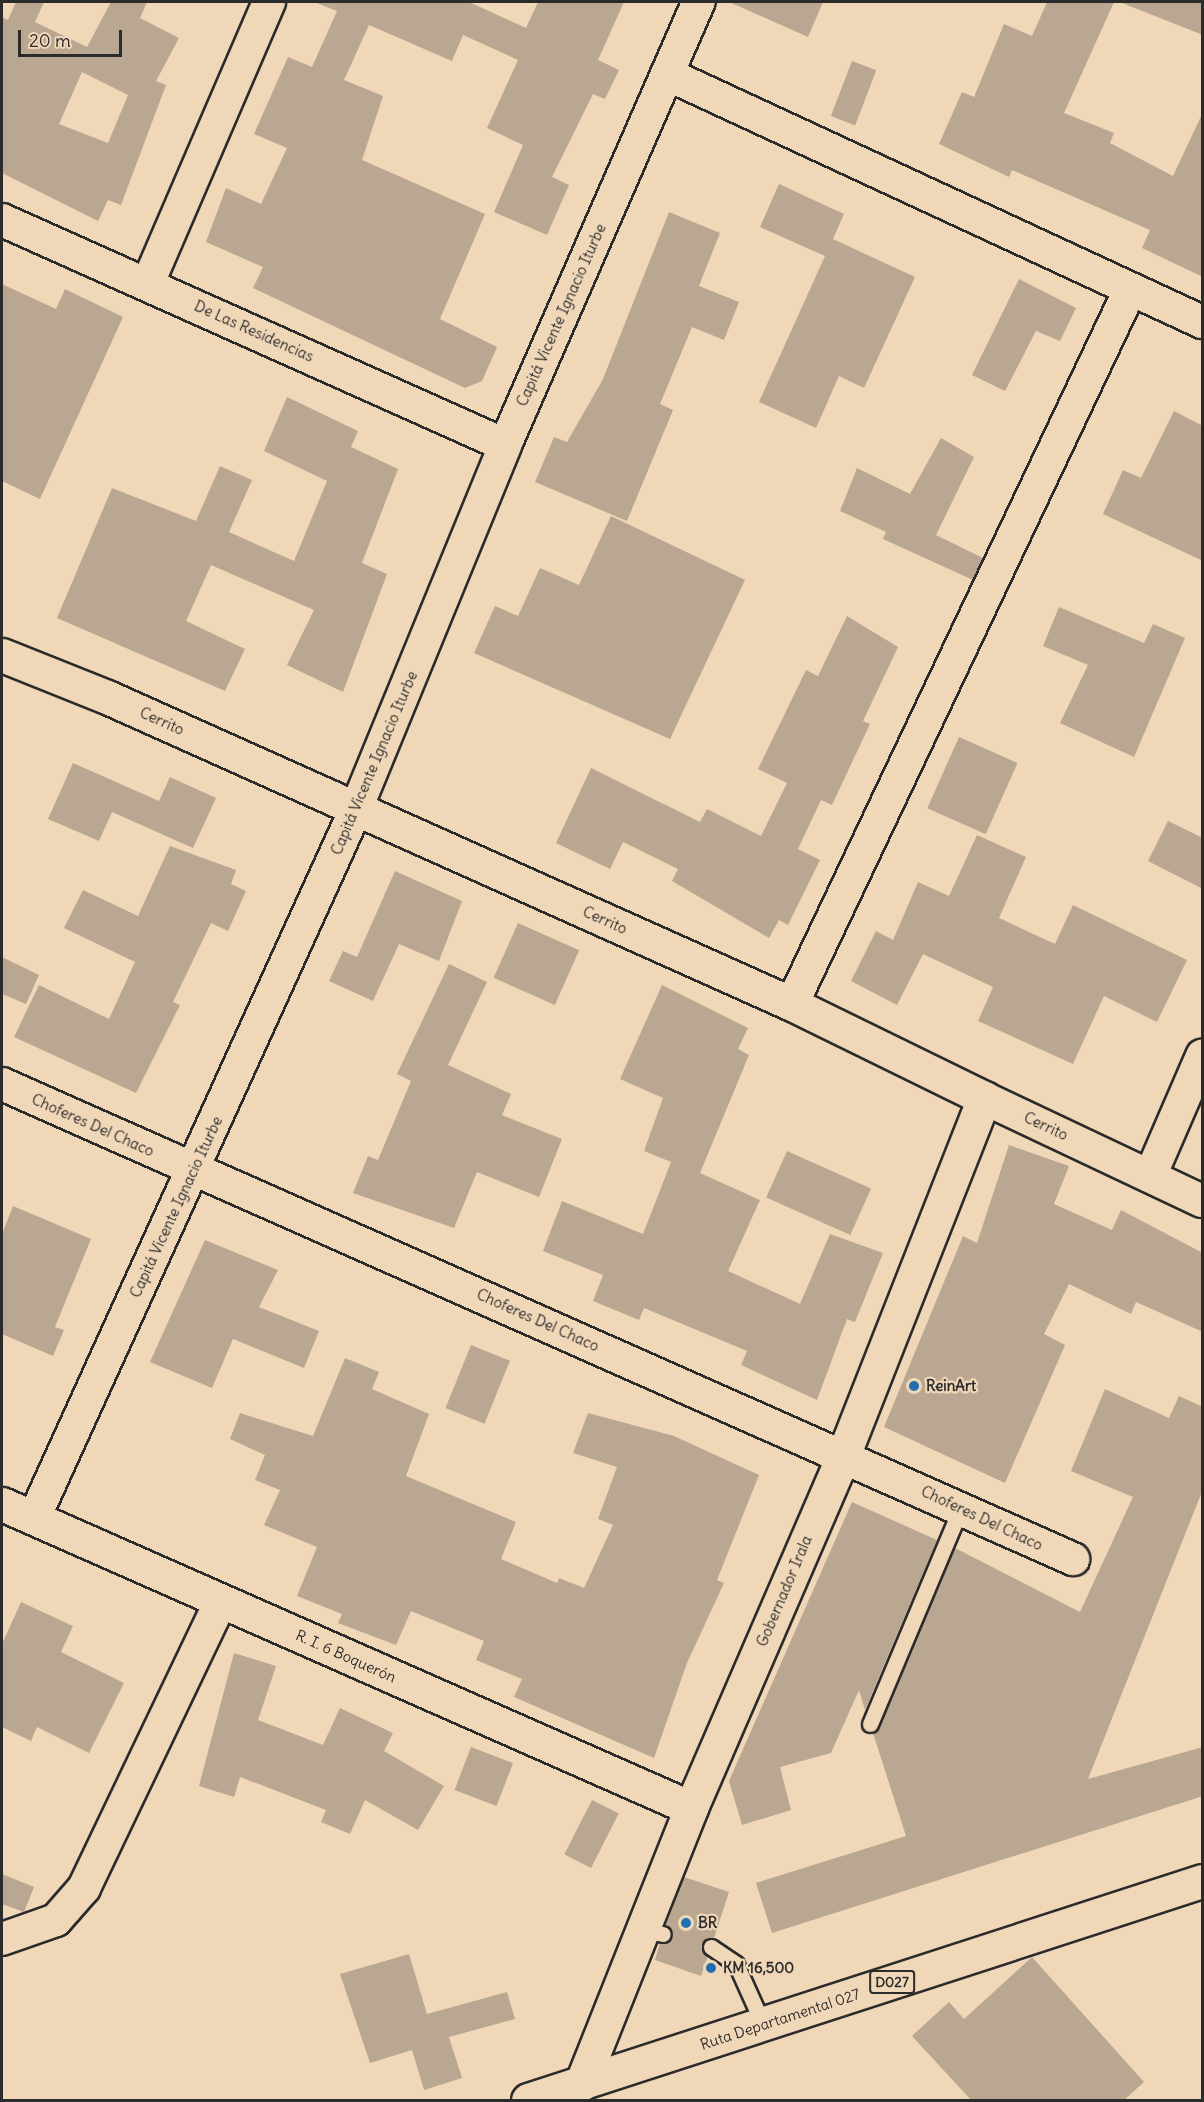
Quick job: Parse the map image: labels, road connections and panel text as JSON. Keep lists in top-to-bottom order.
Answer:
{
  "streets": {
    "street": [
      "Capitá Vicente Ignacio Iturbe",
      "De Las Residencias",
      "Cerrito",
      "Choferes Del Chaco",
      "Gobernador Irala",
      "R. I. 6 Boquerón",
      "D027",
      "Ruta Departamental 027"
    ]
  },
  "crossings": [
    ["Capitá Vicente Ignacio Iturbe", "De Las Residencias"],
    ["Capitá Vicente Ignacio Iturbe", "Cerrito"],
    ["Capitá Vicente Ignacio Iturbe", "Choferes Del Chaco"],
    ["Capitá Vicente Ignacio Iturbe", "R. I. 6 Boquerón"],
    ["Cerrito", "Gobernador Irala"],
    ["Choferes Del Chaco", "Gobernador Irala"],
    ["Gobernador Irala", "R. I. 6 Boquerón"],
    ["Gobernador Irala", "Ruta Departamental 027"]
  ],
  "places": ["ReinArt", "BR", "KM 16,500"],
  "scale_bar": "20 m"
}
